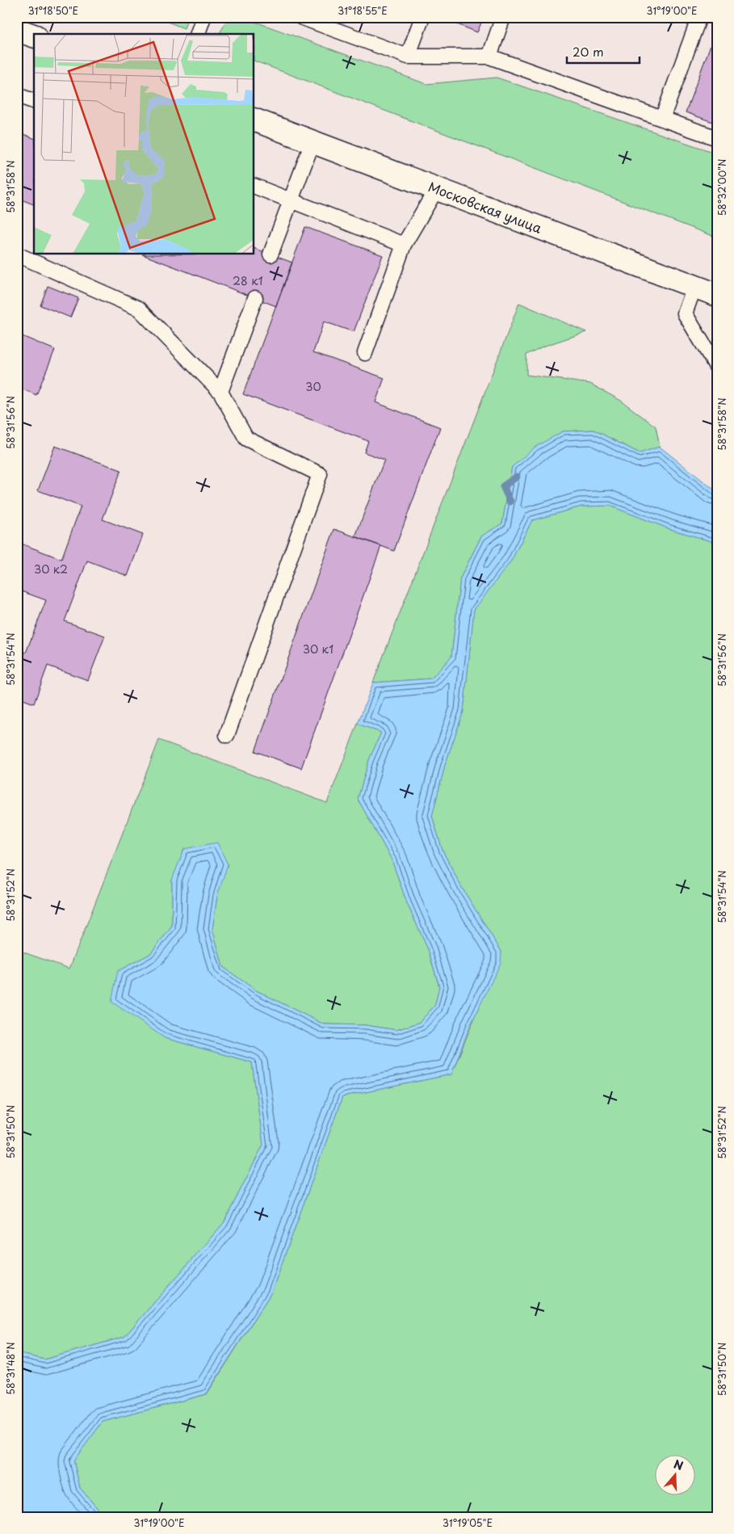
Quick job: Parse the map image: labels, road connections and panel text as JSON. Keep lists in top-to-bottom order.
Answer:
{
  "streets": {
    "main road": ["Московская улица"]
  },
  "house_numbers": [
    "28 к1",
    "30",
    "30 к2",
    "30 к1"
  ],
  "scale_bar": "20 m",
  "north": "top",
  "coordinates": [
    "31°18'50\"E",
    "31°18'55\"E",
    "31°19'00\"E",
    "58°31'58\"N",
    "58°32'00\"N",
    "58°31'56\"N",
    "58°31'54\"N",
    "58°31'52\"N",
    "58°31'50\"N",
    "58°31'48\"N",
    "31°19'05\"E"
  ]
}
